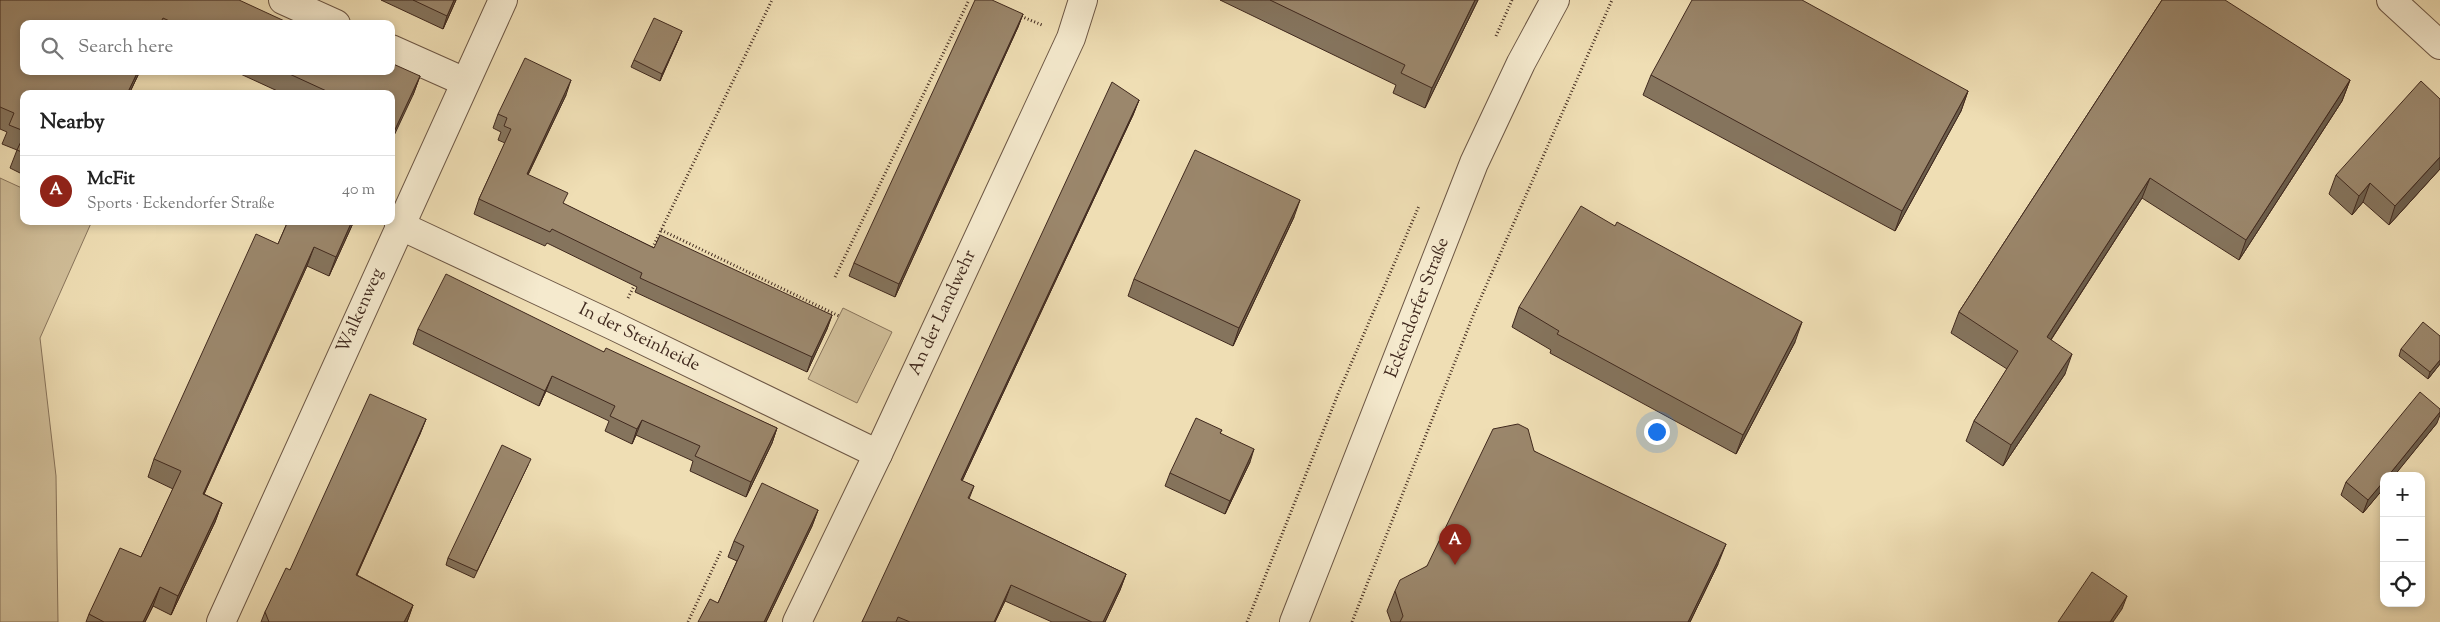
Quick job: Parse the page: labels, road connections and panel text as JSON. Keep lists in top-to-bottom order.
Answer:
{
  "streets": {
    "street": [
      "Eckendorfer Straße",
      "Walkenweg",
      "An der Landwehr",
      "In der Steinheide"
    ]
  },
  "crossings": [
    ["Walkenweg", "In der Steinheide"],
    ["An der Landwehr", "In der Steinheide"]
  ],
  "page": {
    "search": "Search here",
    "heading": "Nearby",
    "list": [
      {
        "mark": "A",
        "name": "McFit",
        "note": "Sports · Eckendorfer Straße",
        "value": "40 m"
      }
    ],
    "map_buttons": ["+", "−"],
    "pins": "A"
  }
}
